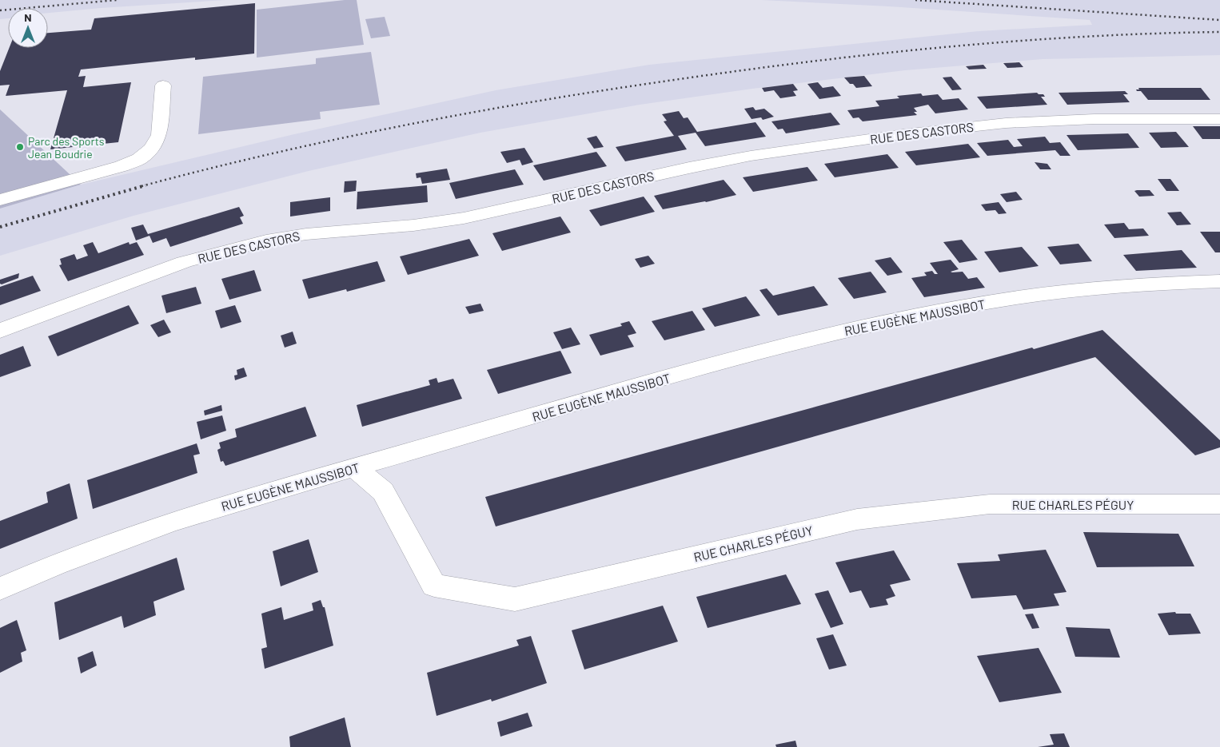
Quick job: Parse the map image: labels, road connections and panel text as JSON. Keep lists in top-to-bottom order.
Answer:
{
  "streets": {
    "street": ["RUE DES CASTORS", "RUE EUGÈNE MAUSSIBOT", "RUE CHARLES PÉGUY"]
  },
  "crossings": [
    ["RUE EUGÈNE MAUSSIBOT", "RUE CHARLES PÉGUY"]
  ],
  "places": ["Parc des Sports Jean Boudrie"],
  "north": "top"
}
